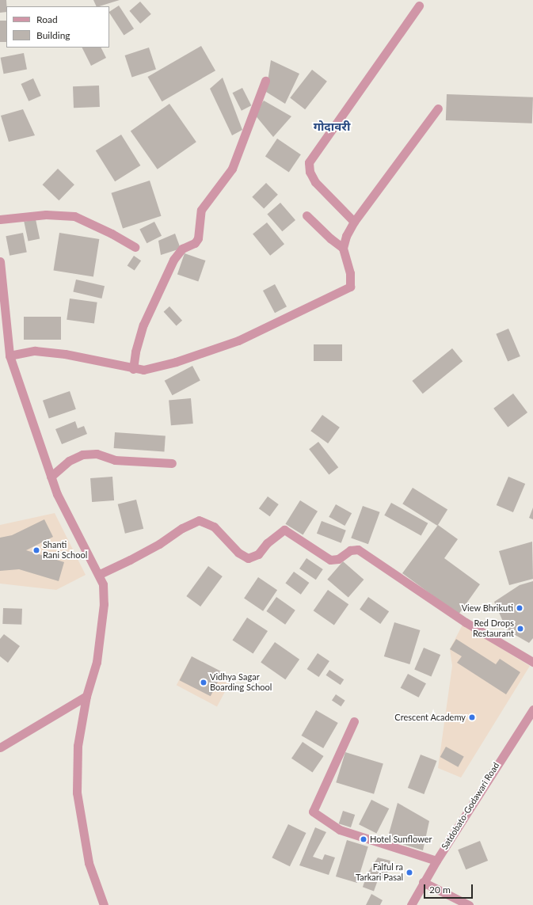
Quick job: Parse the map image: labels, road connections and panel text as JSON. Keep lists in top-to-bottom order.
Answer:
{
  "streets": {
    "street": ["Satdobato-Godawari Road"]
  },
  "districts": ["गोदावरी"],
  "places": [
    "Shanti Rani School",
    "View Bhrikuti",
    "Red Drops Restaurant",
    "Vidhya Sagar Boarding School",
    "Crescent Academy",
    "Hotel Sunflower",
    "Falful ra Tarkari Pasal"
  ],
  "legend": ["Road", "Building"],
  "scale_bar": "20 m"
}
